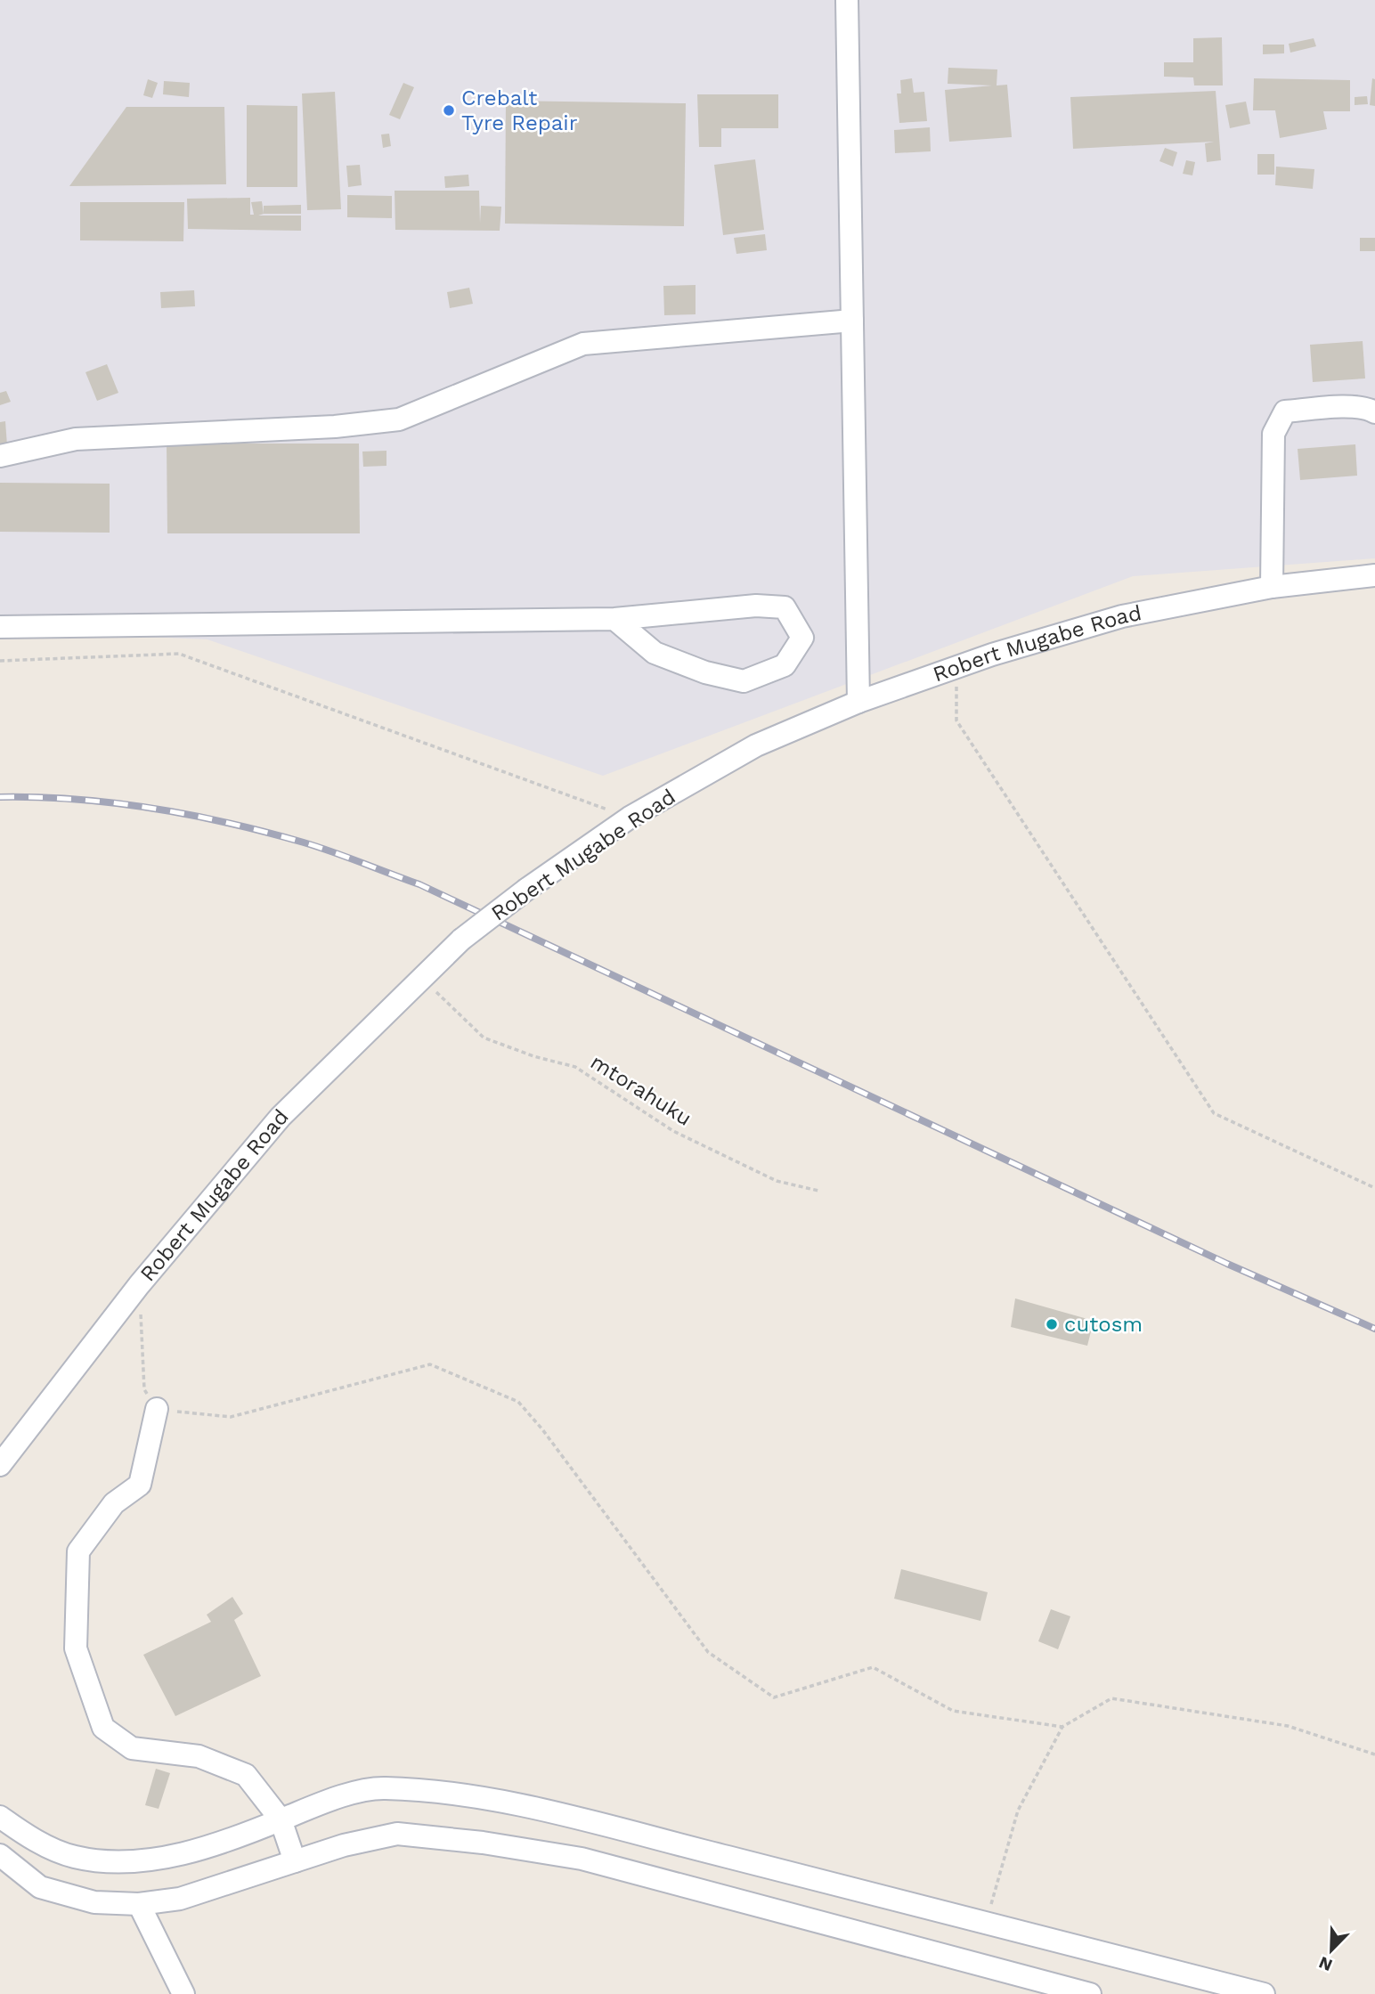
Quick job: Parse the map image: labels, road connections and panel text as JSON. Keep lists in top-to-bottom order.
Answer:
{
  "streets": {
    "street": ["Robert Mugabe Road"],
    "path": ["mtorahuku"]
  },
  "places": ["Crebalt Tyre Repair", "cutosm"],
  "north": "bottom left"
}
